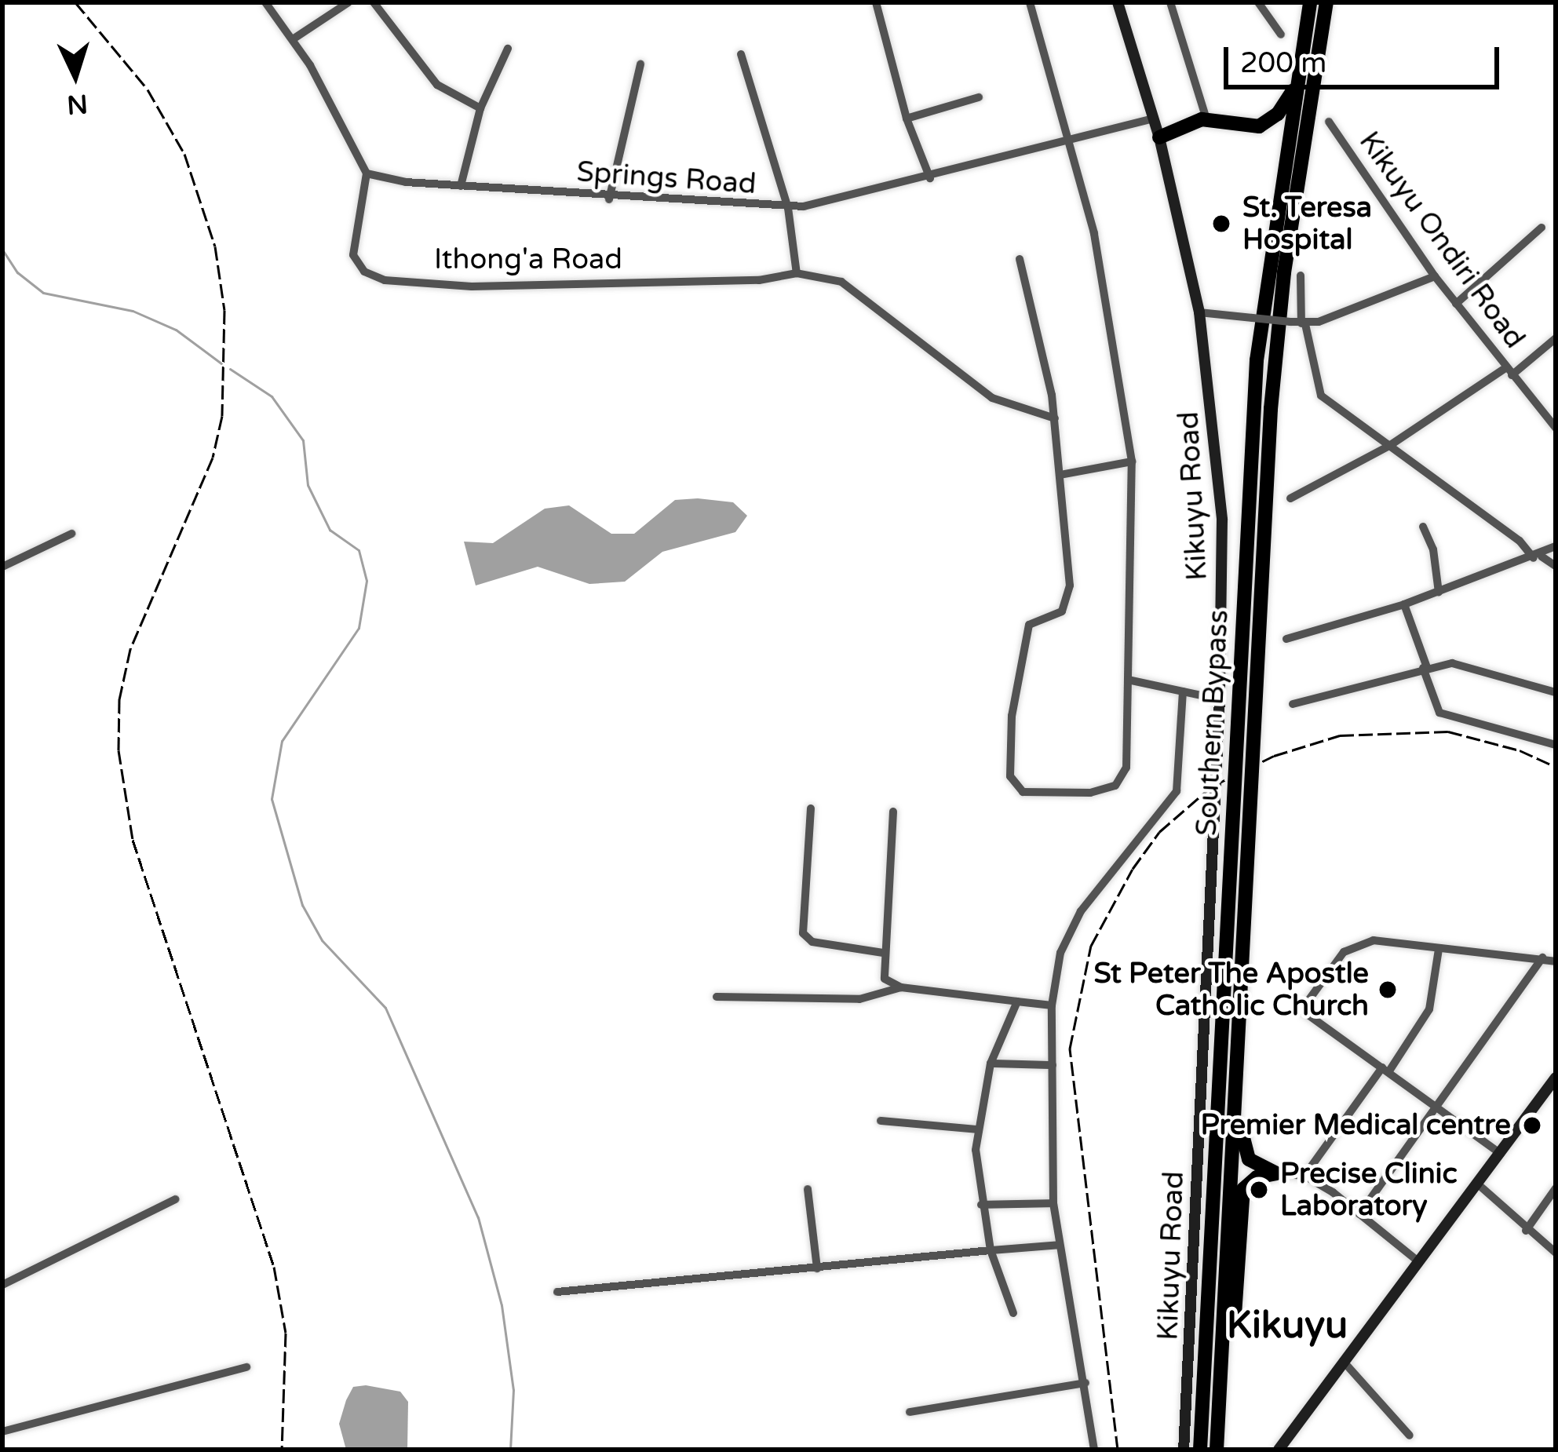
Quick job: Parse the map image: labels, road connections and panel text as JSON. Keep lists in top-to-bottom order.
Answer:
{
  "streets": {
    "highway": ["Southern Bypass"],
    "main road": ["Kikuyu Road"],
    "street": ["Springs Road", "Kikuyu Ondiri Road", "Ithong'a Road"]
  },
  "crossings": [
    ["Springs Road", "Ithong'a Road"],
    ["Springs Road", "Kikuyu Road"]
  ],
  "districts": ["Kikuyu"],
  "places": [
    "St. Teresa Hospital",
    "St Peter The Apostle Catholic Church",
    "Premier Medical centre",
    "Precise Clinic Laboratory"
  ],
  "scale_bar": "200 m",
  "north": "bottom"
}
